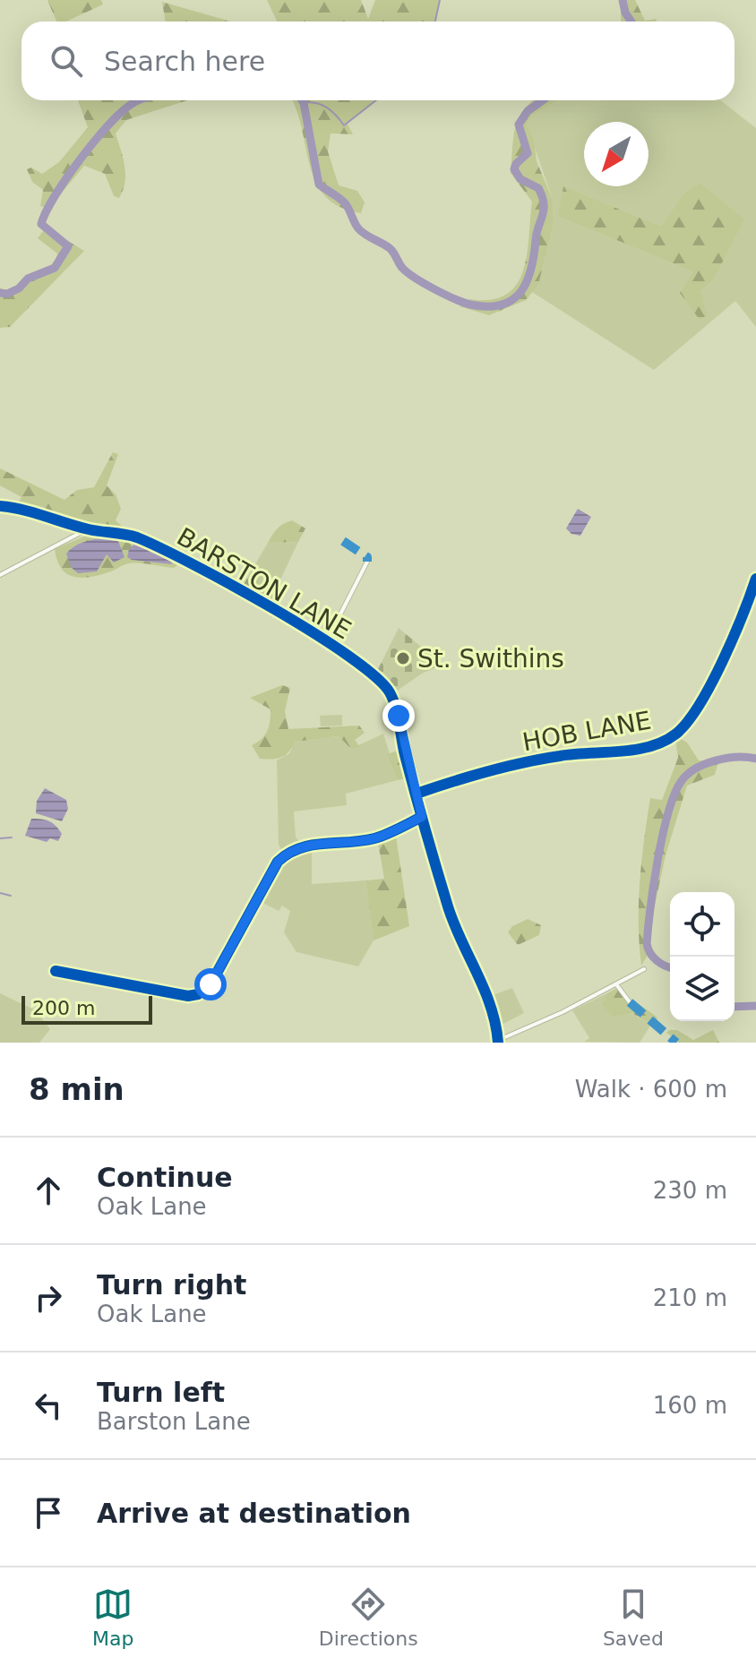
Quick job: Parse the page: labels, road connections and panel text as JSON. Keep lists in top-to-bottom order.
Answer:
{
  "streets": {
    "street": ["BARSTON LANE", "HOB LANE"]
  },
  "crossings": [
    ["BARSTON LANE", "HOB LANE"]
  ],
  "places": ["St. Swithins"],
  "scale_bar": "200 m",
  "north": "bottom left",
  "page": {
    "search": "Search here",
    "scale": "200 m",
    "heading": ["8 min", "Walk · 600 m"],
    "list": [
      ["Continue", "Oak Lane", "230 m"],
      ["Turn right", "Oak Lane", "210 m"],
      ["Turn left", "Barston Lane", "160 m"],
      "Arrive at destination"
    ],
    "nav": ["Map", "Directions", "Saved"]
  }
}
